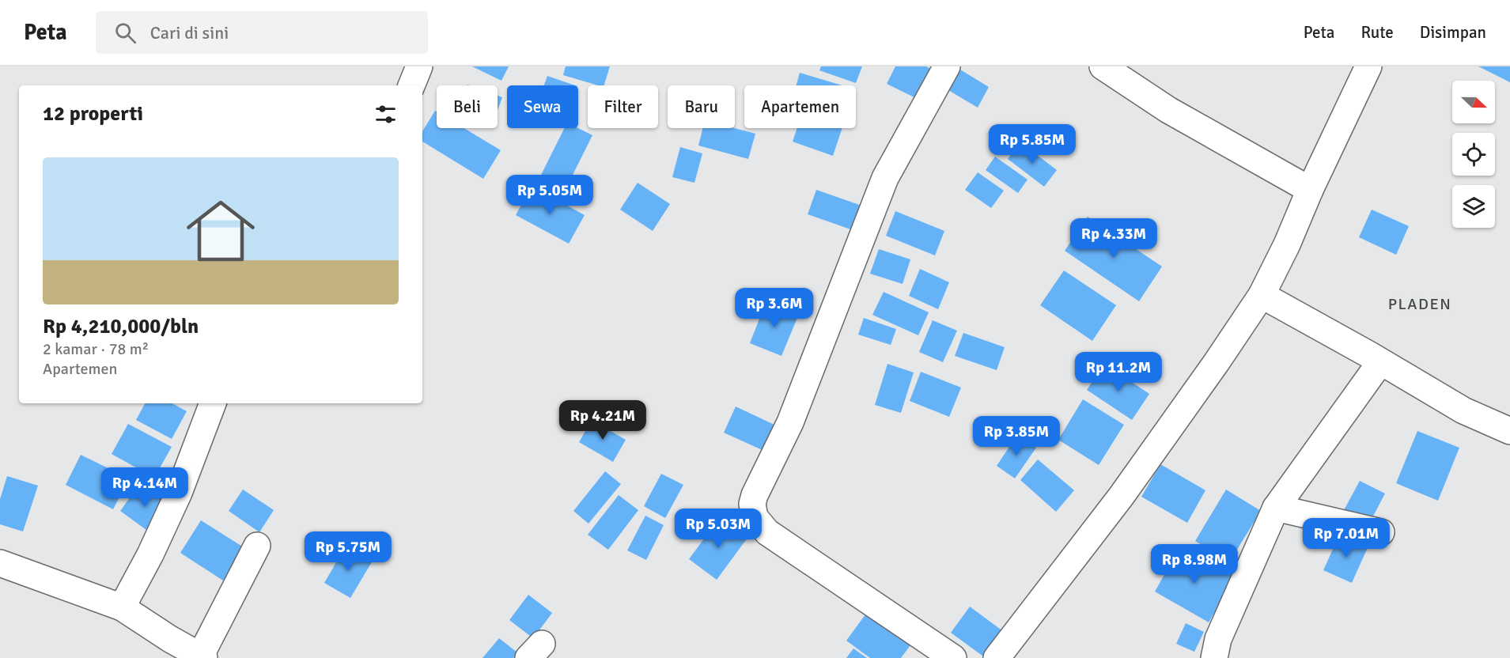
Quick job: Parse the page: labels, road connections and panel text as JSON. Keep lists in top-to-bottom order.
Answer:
{
  "districts": ["PLADEN"],
  "north": "right",
  "page": {
    "header": "Peta",
    "search": "Cari di sini",
    "nav": ["Peta", "Rute", "Disimpan"],
    "chip": [
      "Beli",
      "Sewa",
      "Filter",
      "Baru",
      "Apartemen"
    ],
    "heading": "12 properti",
    "price": [
      "Rp 5.85M",
      "Rp 5.05M",
      "Rp 4.33M",
      "Rp 3.6M",
      "Rp 11.2M",
      "Rp 4.21M",
      "Rp 3.85M",
      "Rp 4.14M",
      "Rp 5.03M",
      "Rp 7.01M",
      "Rp 5.75M",
      "Rp 8.98M"
    ],
    "list": [
      {
        "name": "Rp 4,210,000/bln",
        "note": "2 kamar · 78 m² · Apartemen"
      }
    ]
  }
}
